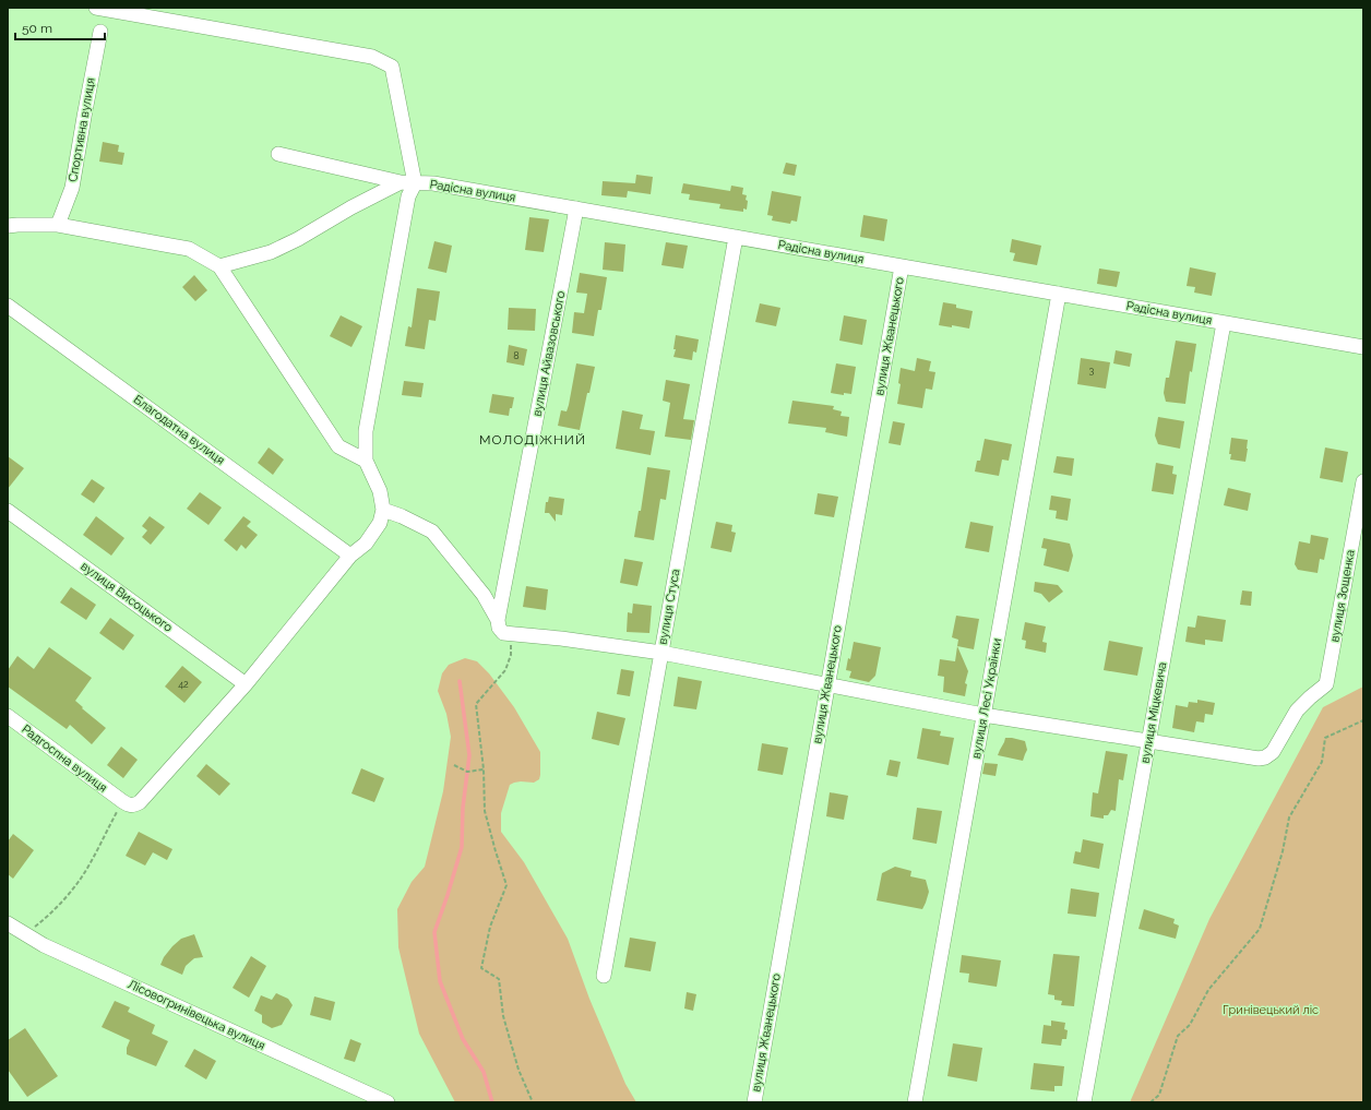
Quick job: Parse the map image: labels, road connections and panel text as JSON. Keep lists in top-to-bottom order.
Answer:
{
  "streets": {
    "street": [
      "Спортивна вулиця",
      "Радісна вулиця",
      "вулиця Жванецького",
      "вулиця Айвазовського",
      "Благодатна вулиця",
      "вулиця Зощенка",
      "вулиця Висоцького",
      "вулиця Стуса",
      "вулиця Лесі Українки",
      "вулиця Міцкевича",
      "Радгоспна вулиця",
      "Лісовогринівецька вулиця"
    ]
  },
  "crossings": [
    ["Радісна вулиця", "вулиця Жванецького"],
    ["Радісна вулиця", "вулиця Айвазовського"],
    ["Радісна вулиця", "вулиця Стуса"],
    ["Радісна вулиця", "вулиця Лесі Українки"],
    ["Радісна вулиця", "вулиця Міцкевича"],
    ["вулиця Зощенка", "вулиця Міцкевича"]
  ],
  "districts": ["МОЛОДІЖНИЙ"],
  "parks": ["Гринівецький ліс"],
  "house_numbers": ["8", "3", "42"],
  "scale_bar": "50 m"
}
